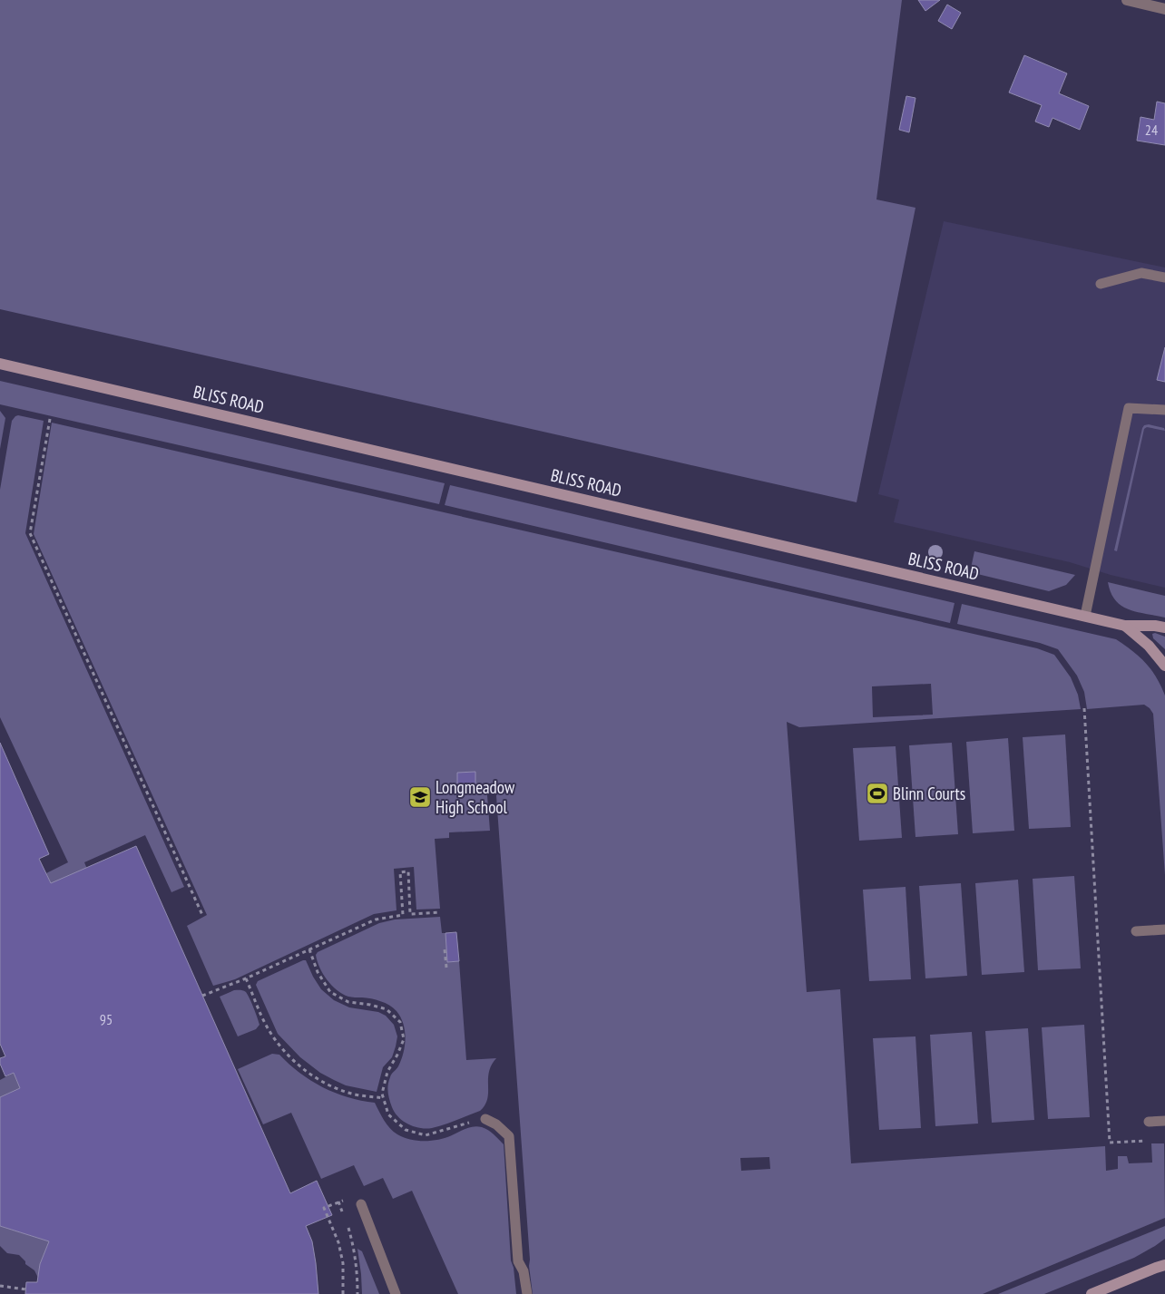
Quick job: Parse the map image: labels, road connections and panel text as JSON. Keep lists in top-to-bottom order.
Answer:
{
  "streets": {
    "main road": ["BLISS ROAD"]
  },
  "places": {
    "sports": ["Blinn Courts"],
    "school or university": ["Longmeadow High School"]
  },
  "house_numbers": ["24", "95"]
}
